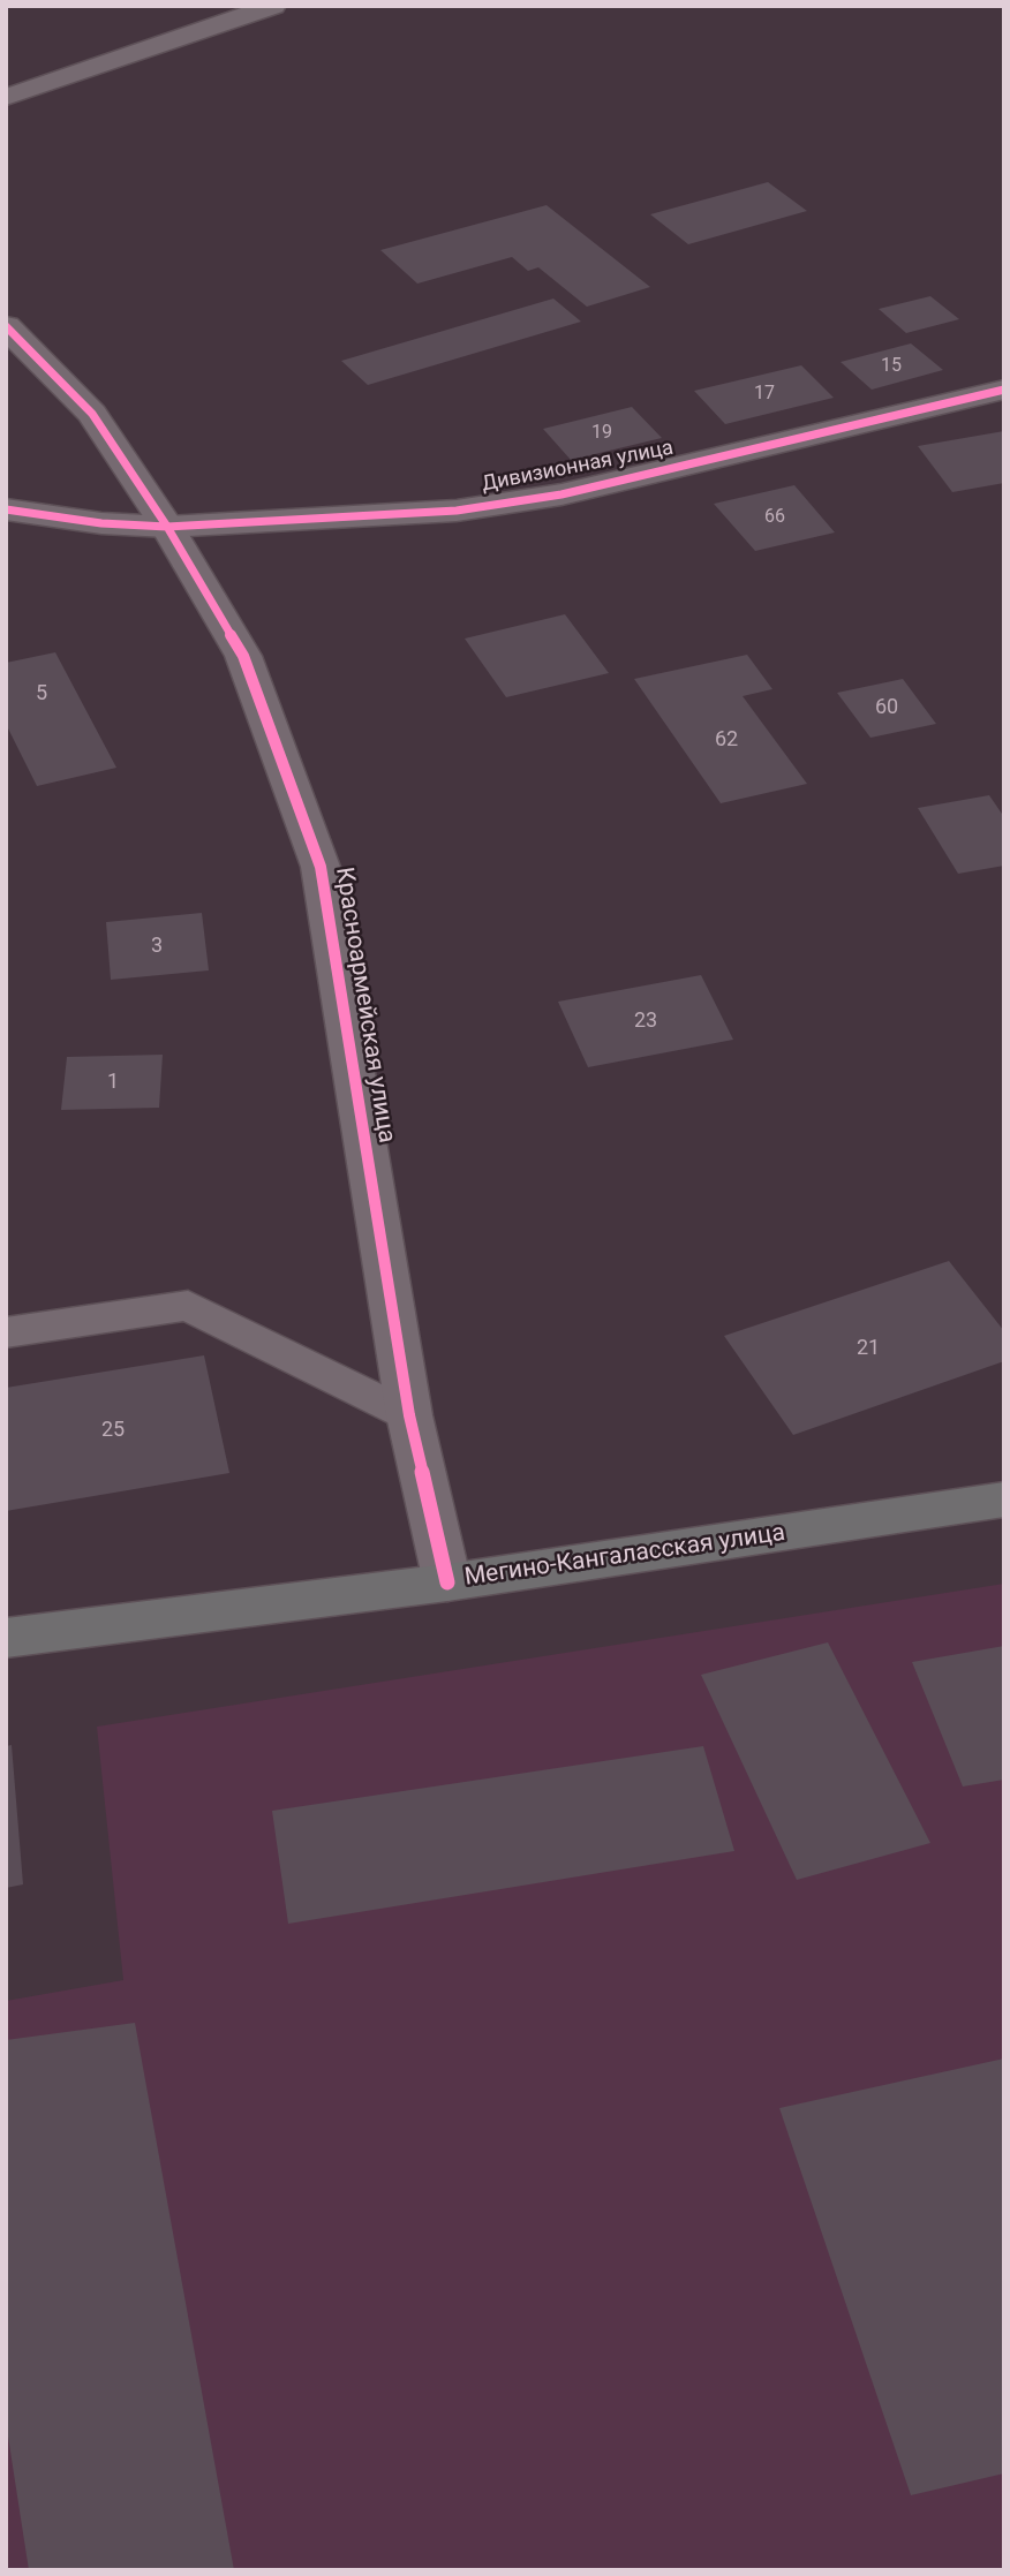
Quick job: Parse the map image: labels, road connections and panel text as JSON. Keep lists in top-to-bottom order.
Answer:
{
  "streets": {
    "main road": ["Мегино-Кангаласская улица"],
    "street": ["Дивизионная улица", "Красноармейская улица"]
  },
  "crossings": [
    ["Дивизионная улица", "Красноармейская улица"],
    ["Красноармейская улица", "Мегино-Кангаласская улица"]
  ],
  "house_numbers": [
    "15",
    "17",
    "19",
    "66",
    "5",
    "60",
    "62",
    "3",
    "23",
    "1",
    "21",
    "25"
  ]
}
